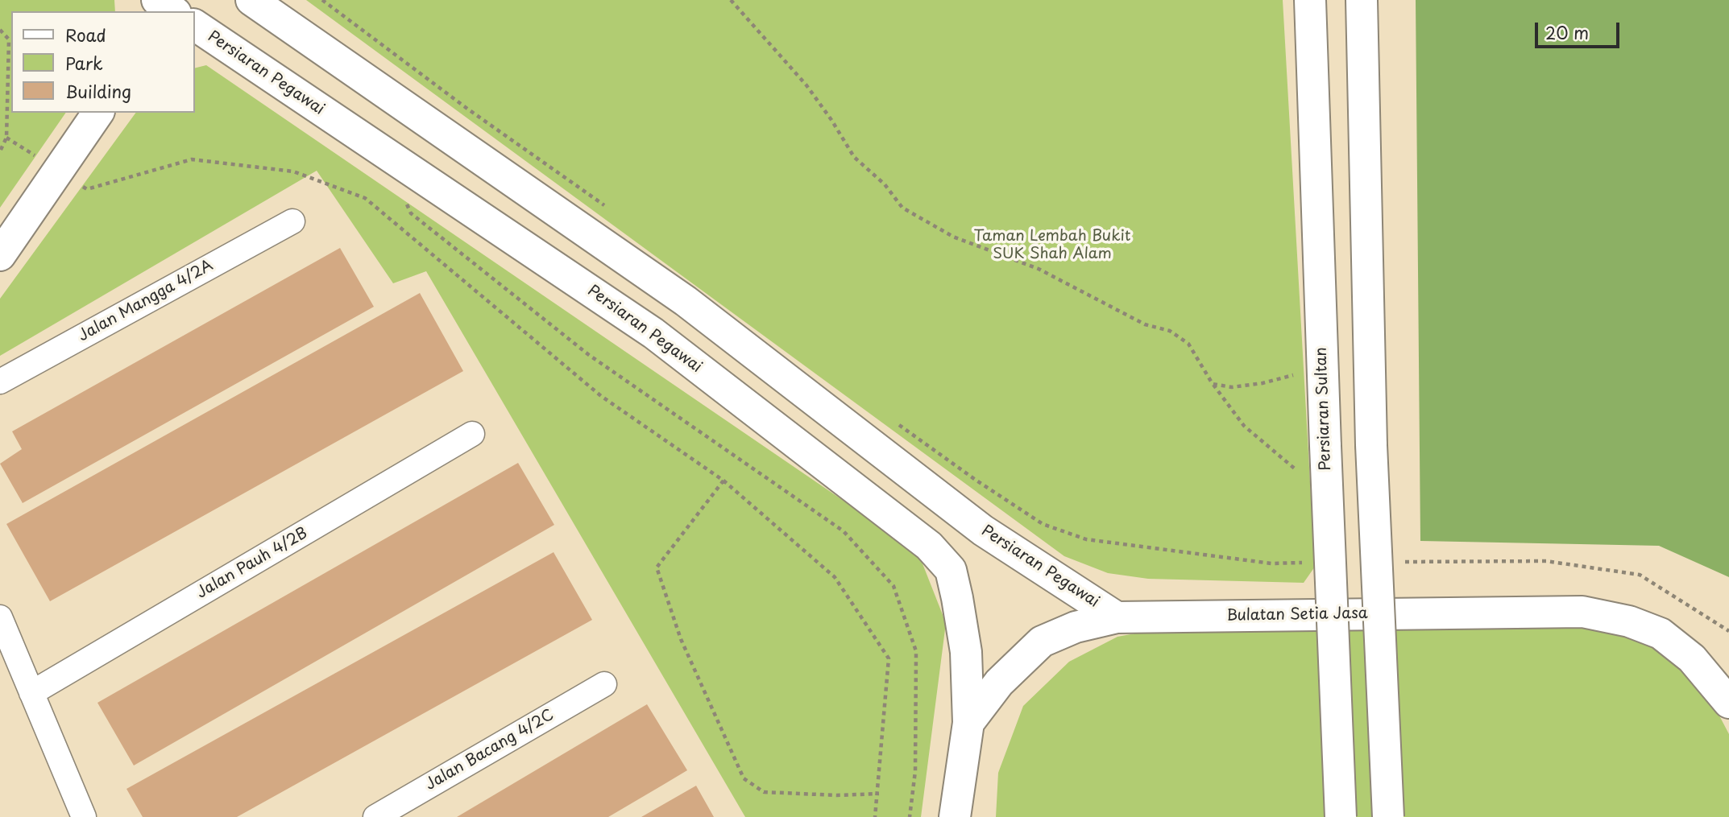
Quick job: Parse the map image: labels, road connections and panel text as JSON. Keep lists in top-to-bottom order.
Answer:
{
  "streets": {
    "main road": ["Persiaran Pegawai", "Persiaran Sultan", "Bulatan Setia Jasa"],
    "street": ["Jalan Mangga 4/2A", "Jalan Pauh 4/2B", "Jalan Bacang 4/2C"]
  },
  "crossings": [
    ["Persiaran Pegawai", "Bulatan Setia Jasa"]
  ],
  "parks": ["Taman Lembah Bukit SUK Shah Alam"],
  "legend": ["Road", "Park", "Building"],
  "scale_bar": "20 m"
}
